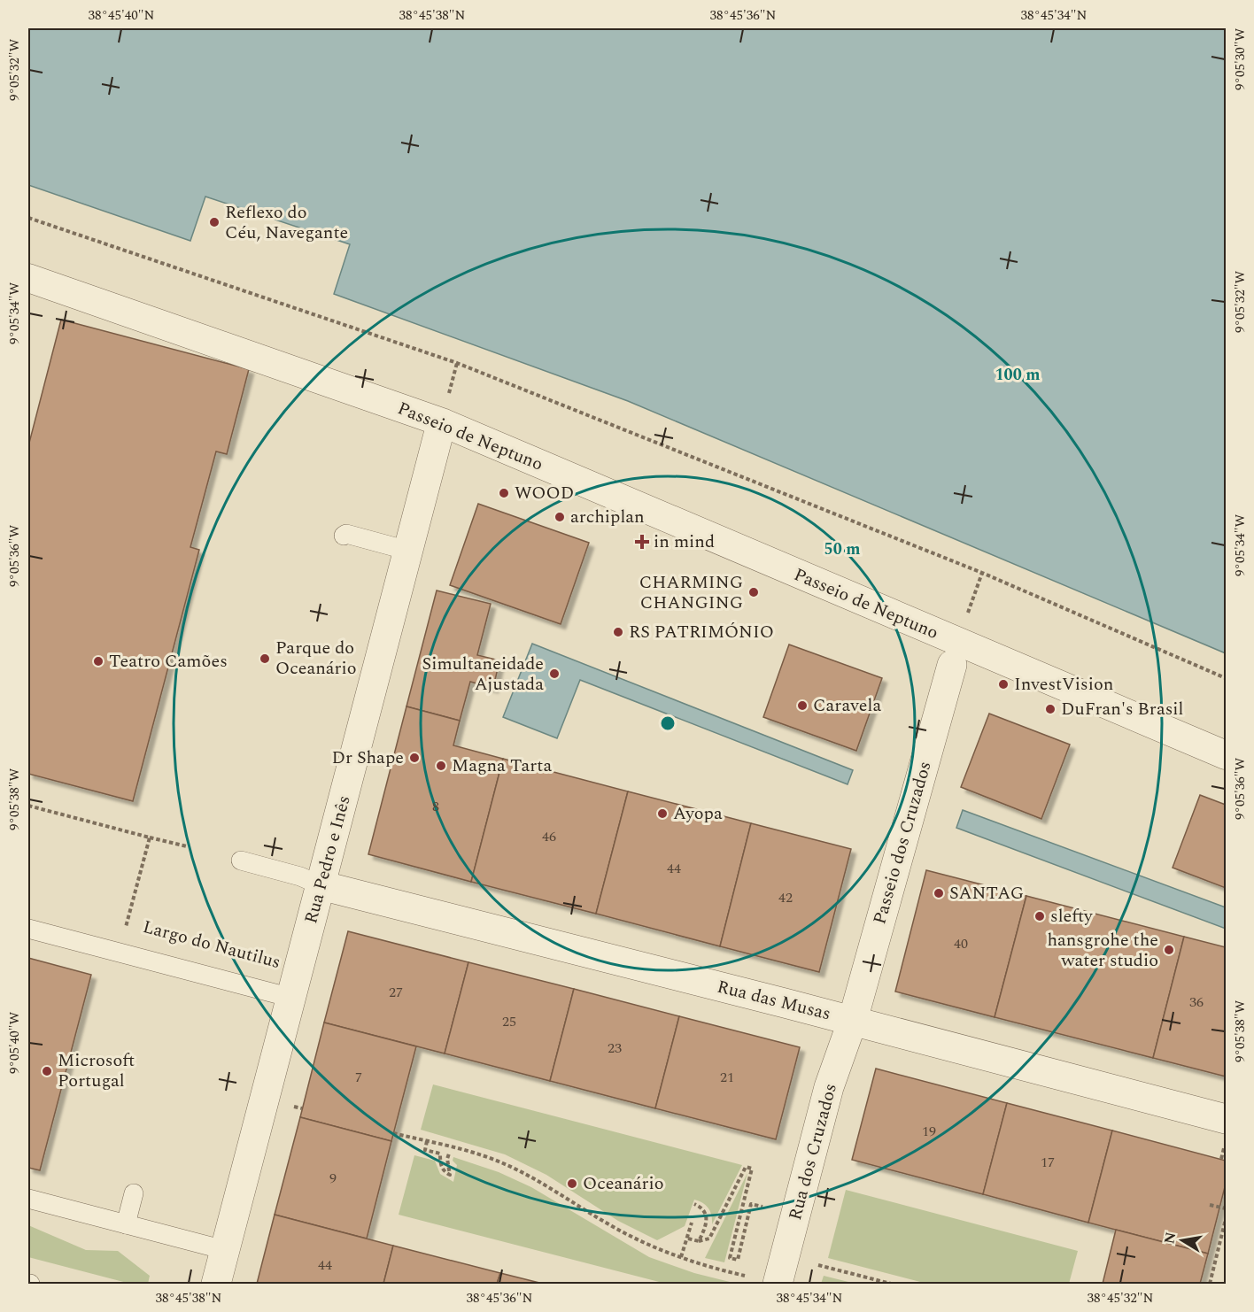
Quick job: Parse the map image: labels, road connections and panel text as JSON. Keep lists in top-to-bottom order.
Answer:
{
  "streets": {
    "street": [
      "Passeio de Neptuno",
      "Passeio dos Cruzados",
      "Rua Pedro e Inês",
      "Rua das Musas",
      "Rua dos Cruzados"
    ],
    "path": ["Largo do Nautilus"]
  },
  "crossings": [
    ["Passeio dos Cruzados", "Rua das Musas"],
    ["Passeio dos Cruzados", "Rua dos Cruzados"],
    ["Rua Pedro e Inês", "Rua das Musas"],
    ["Rua das Musas", "Rua dos Cruzados"]
  ],
  "places": {
    "other": [
      "Reflexo do Céu, Navegante",
      "WOOD",
      "archiplan",
      "CHARMING CHANGING",
      "RS PATRIMÓNIO",
      "Parque do Oceanário",
      "Teatro Camões",
      "Simultaneidade Ajustada",
      "InvestVision",
      "Caravela",
      "DuFran's Brasil",
      "Dr Shape",
      "Magna Tarta",
      "Ayopa",
      "SANTAG",
      "slefty",
      "hansgrohe the water studio",
      "Microsoft Portugal",
      "Oceanário"
    ],
    "health": ["in mind"]
  },
  "house_numbers": [
    "8",
    "46",
    "44",
    "42",
    "40",
    "27",
    "36",
    "25",
    "23",
    "7",
    "21",
    "19",
    "17",
    "9",
    "44"
  ],
  "north": "left",
  "coordinates": [
    "38°45'40\"N",
    "38°45'38\"N",
    "38°45'36\"N",
    "38°45'34\"N",
    "9°05'30\"W",
    "9°05'32\"W",
    "9°05'34\"W",
    "9°05'36\"W",
    "9°05'38\"W",
    "9°05'40\"W",
    "38°45'32\"N"
  ],
  "rings": ["100 m", "50 m"]
}
